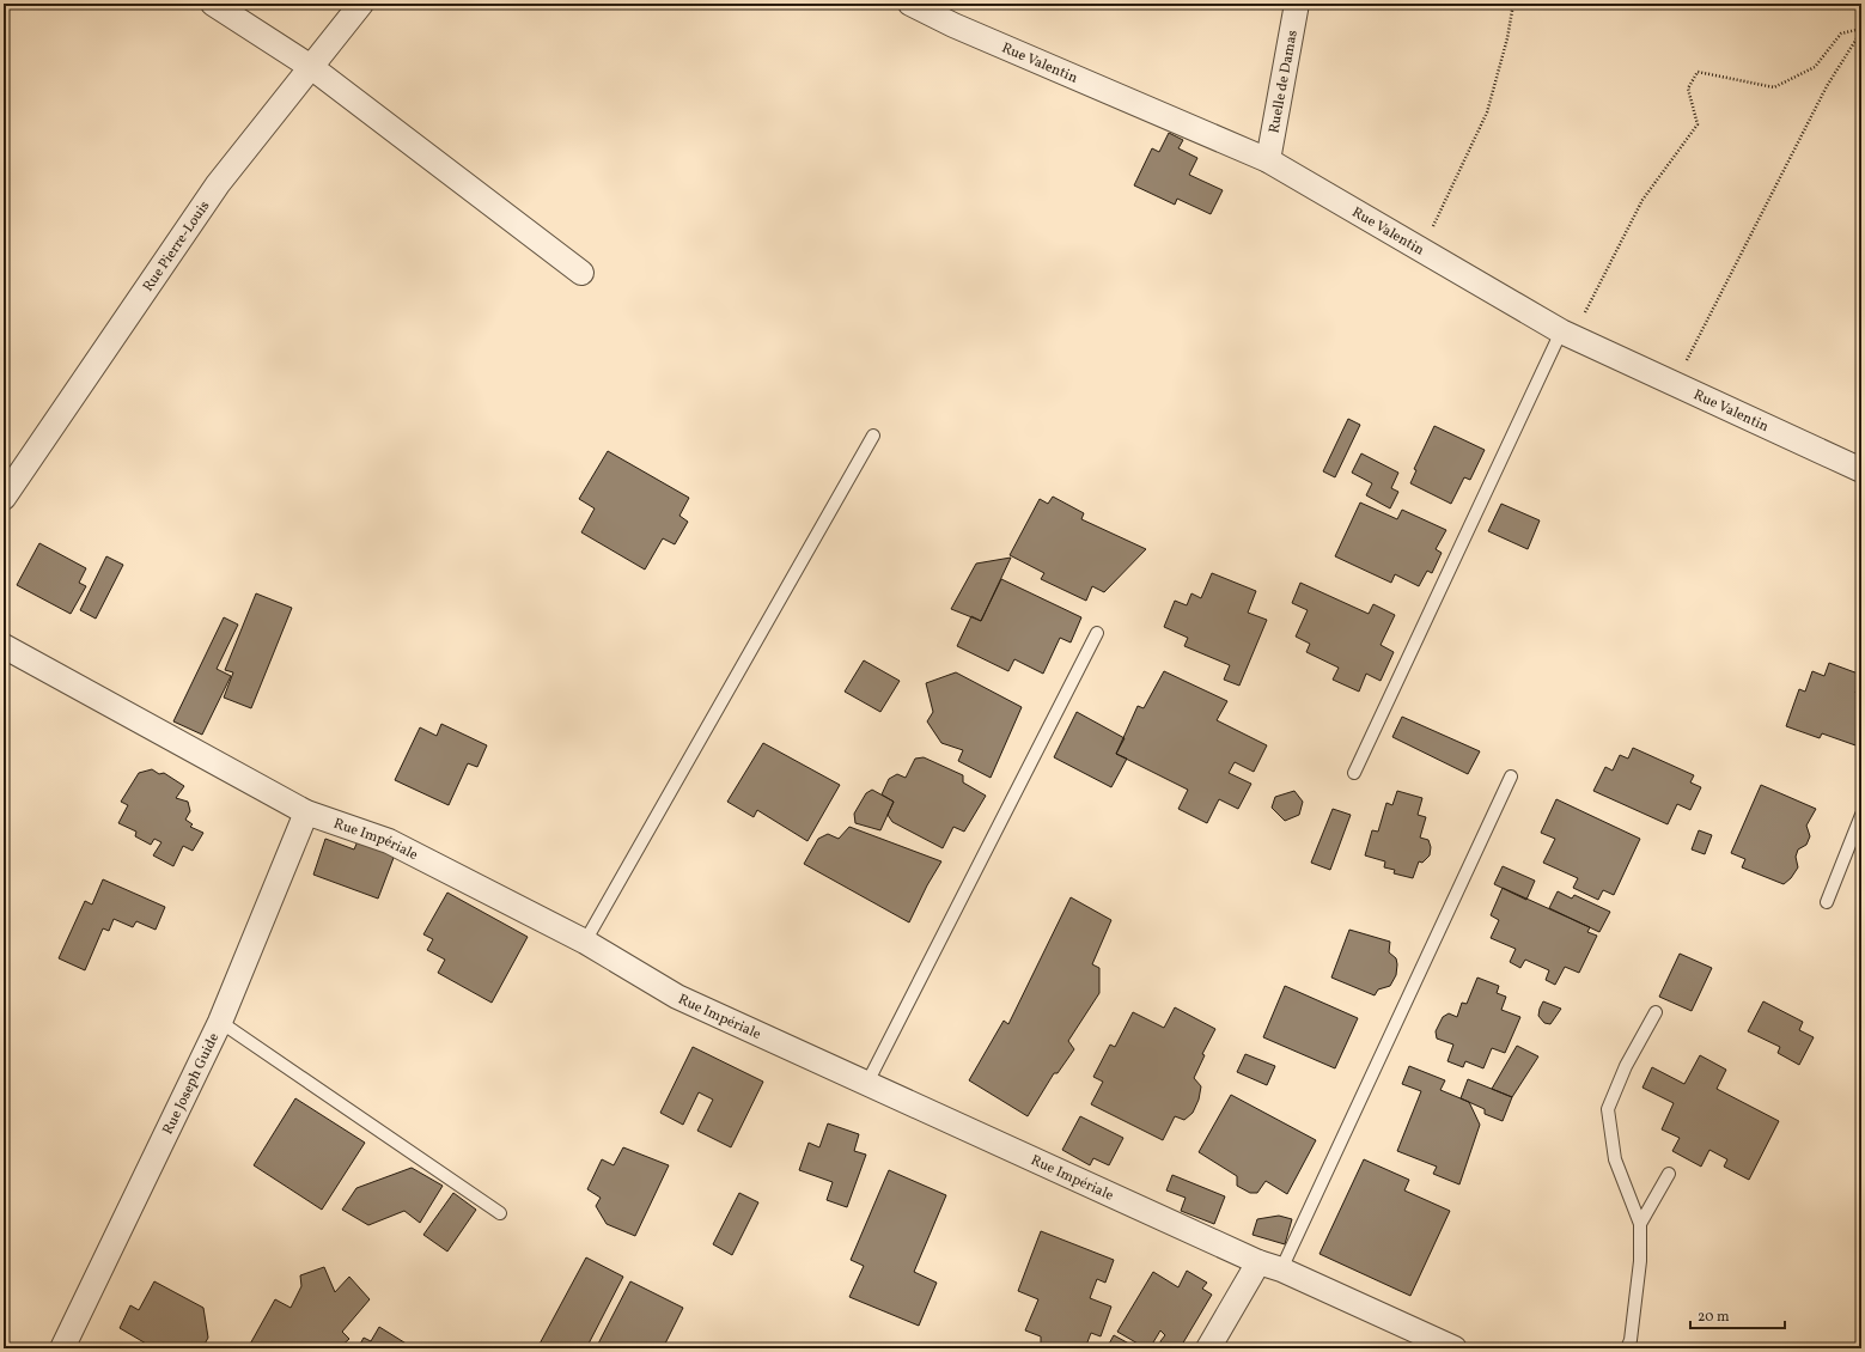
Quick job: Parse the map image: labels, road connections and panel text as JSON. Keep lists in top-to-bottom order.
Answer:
{
  "streets": {
    "street": [
      "Rue Valentin",
      "Ruelle de Damas",
      "Rue Pierre-Louis",
      "Rue Impériale",
      "Rue Joseph Guide"
    ]
  },
  "crossings": [
    ["Rue Valentin", "Ruelle de Damas"],
    ["Rue Impériale", "Rue Joseph Guide"]
  ],
  "scale_bar": "20 m"
}
